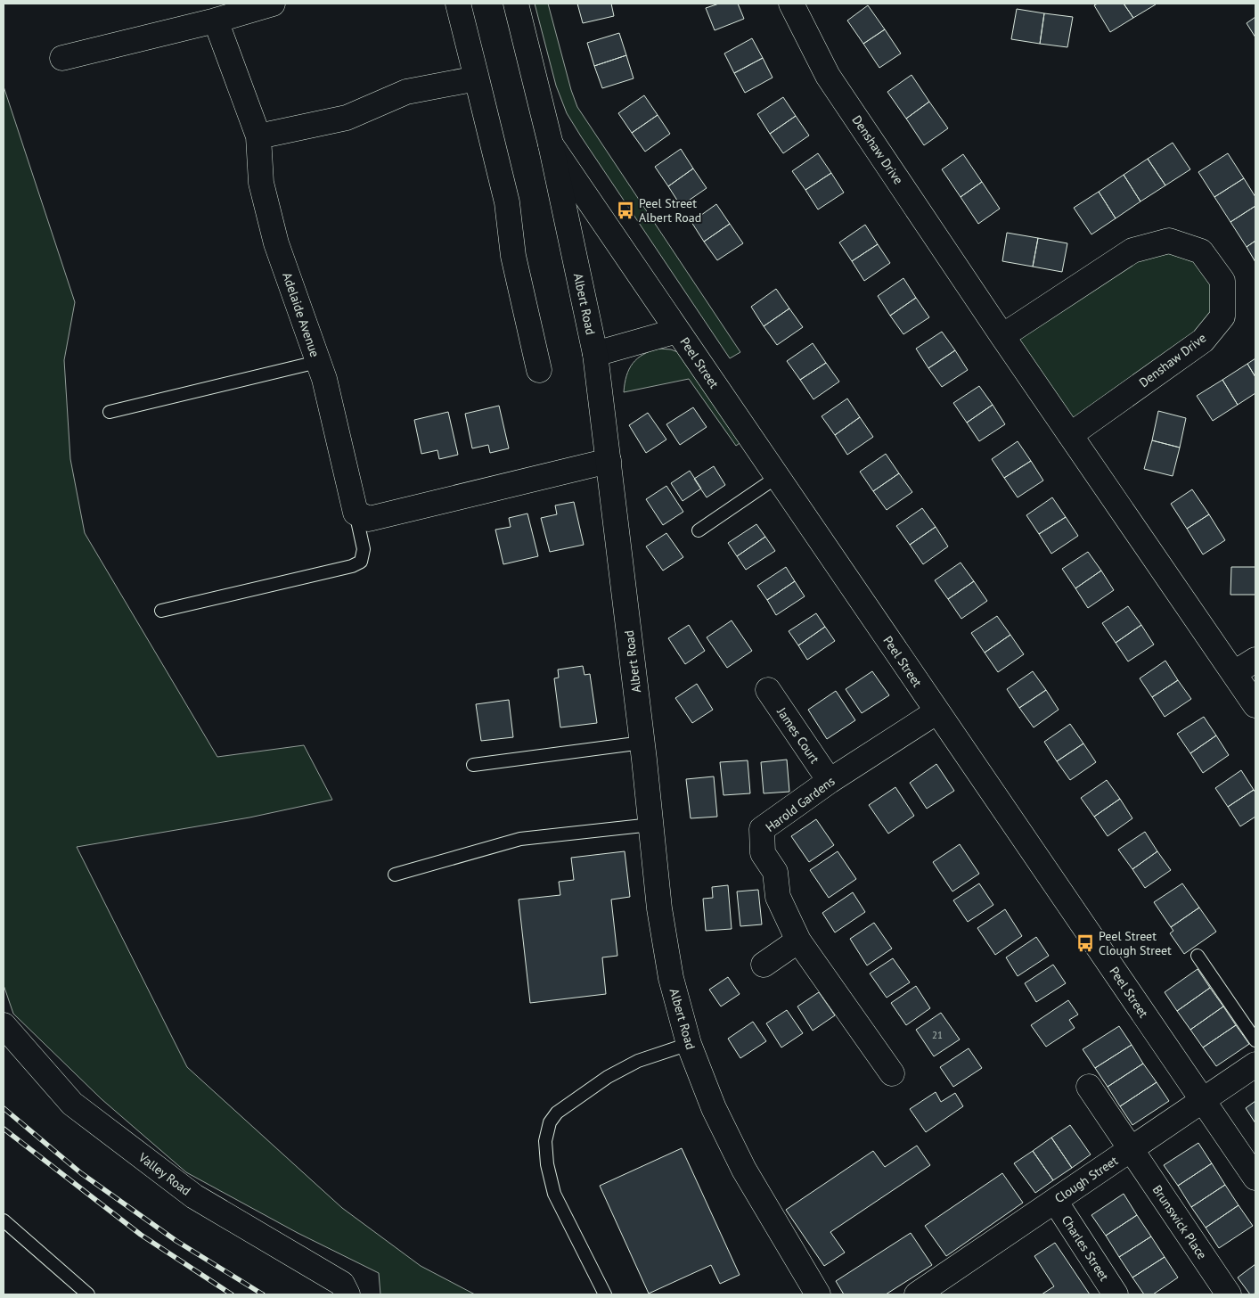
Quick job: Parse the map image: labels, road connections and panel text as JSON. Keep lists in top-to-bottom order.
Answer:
{
  "streets": {
    "street": [
      "Denshaw Drive",
      "Albert Road",
      "Adelaide Avenue",
      "Peel Street",
      "James Court",
      "Harold Gardens",
      "Valley Road",
      "Clough Street",
      "Brunswick Place",
      "Charles Street"
    ]
  },
  "crossings": [
    ["Albert Road", "Peel Street"],
    ["Peel Street", "Harold Gardens"],
    ["Peel Street", "Clough Street"],
    ["James Court", "Harold Gardens"],
    ["Clough Street", "Brunswick Place"],
    ["Clough Street", "Charles Street"]
  ],
  "places": {
    "bus stop": ["Peel Street Albert Road", "Peel Street Clough Street"]
  },
  "house_numbers": ["21"]
}
